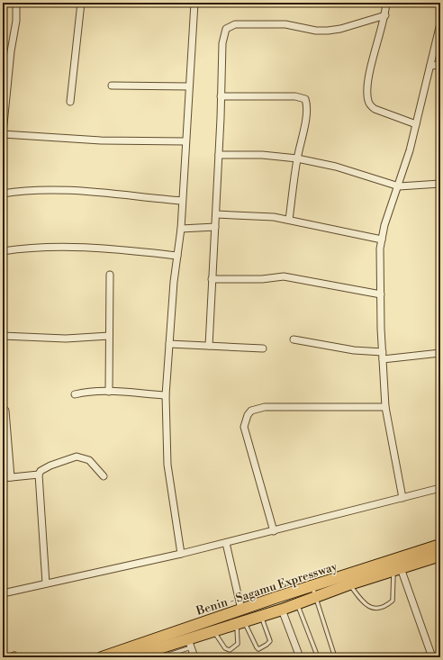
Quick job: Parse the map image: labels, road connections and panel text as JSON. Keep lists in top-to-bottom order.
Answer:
{
  "streets": {
    "highway": ["Benin - Sagamu Expressway"]
  }
}
